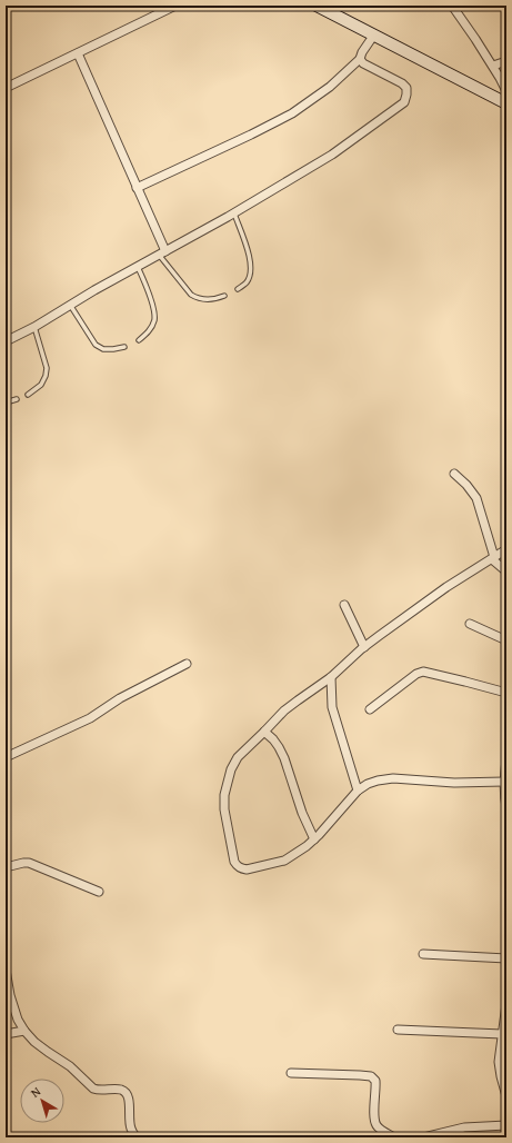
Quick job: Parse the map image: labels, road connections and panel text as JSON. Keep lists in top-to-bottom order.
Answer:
{
  "north": "top left"
}
